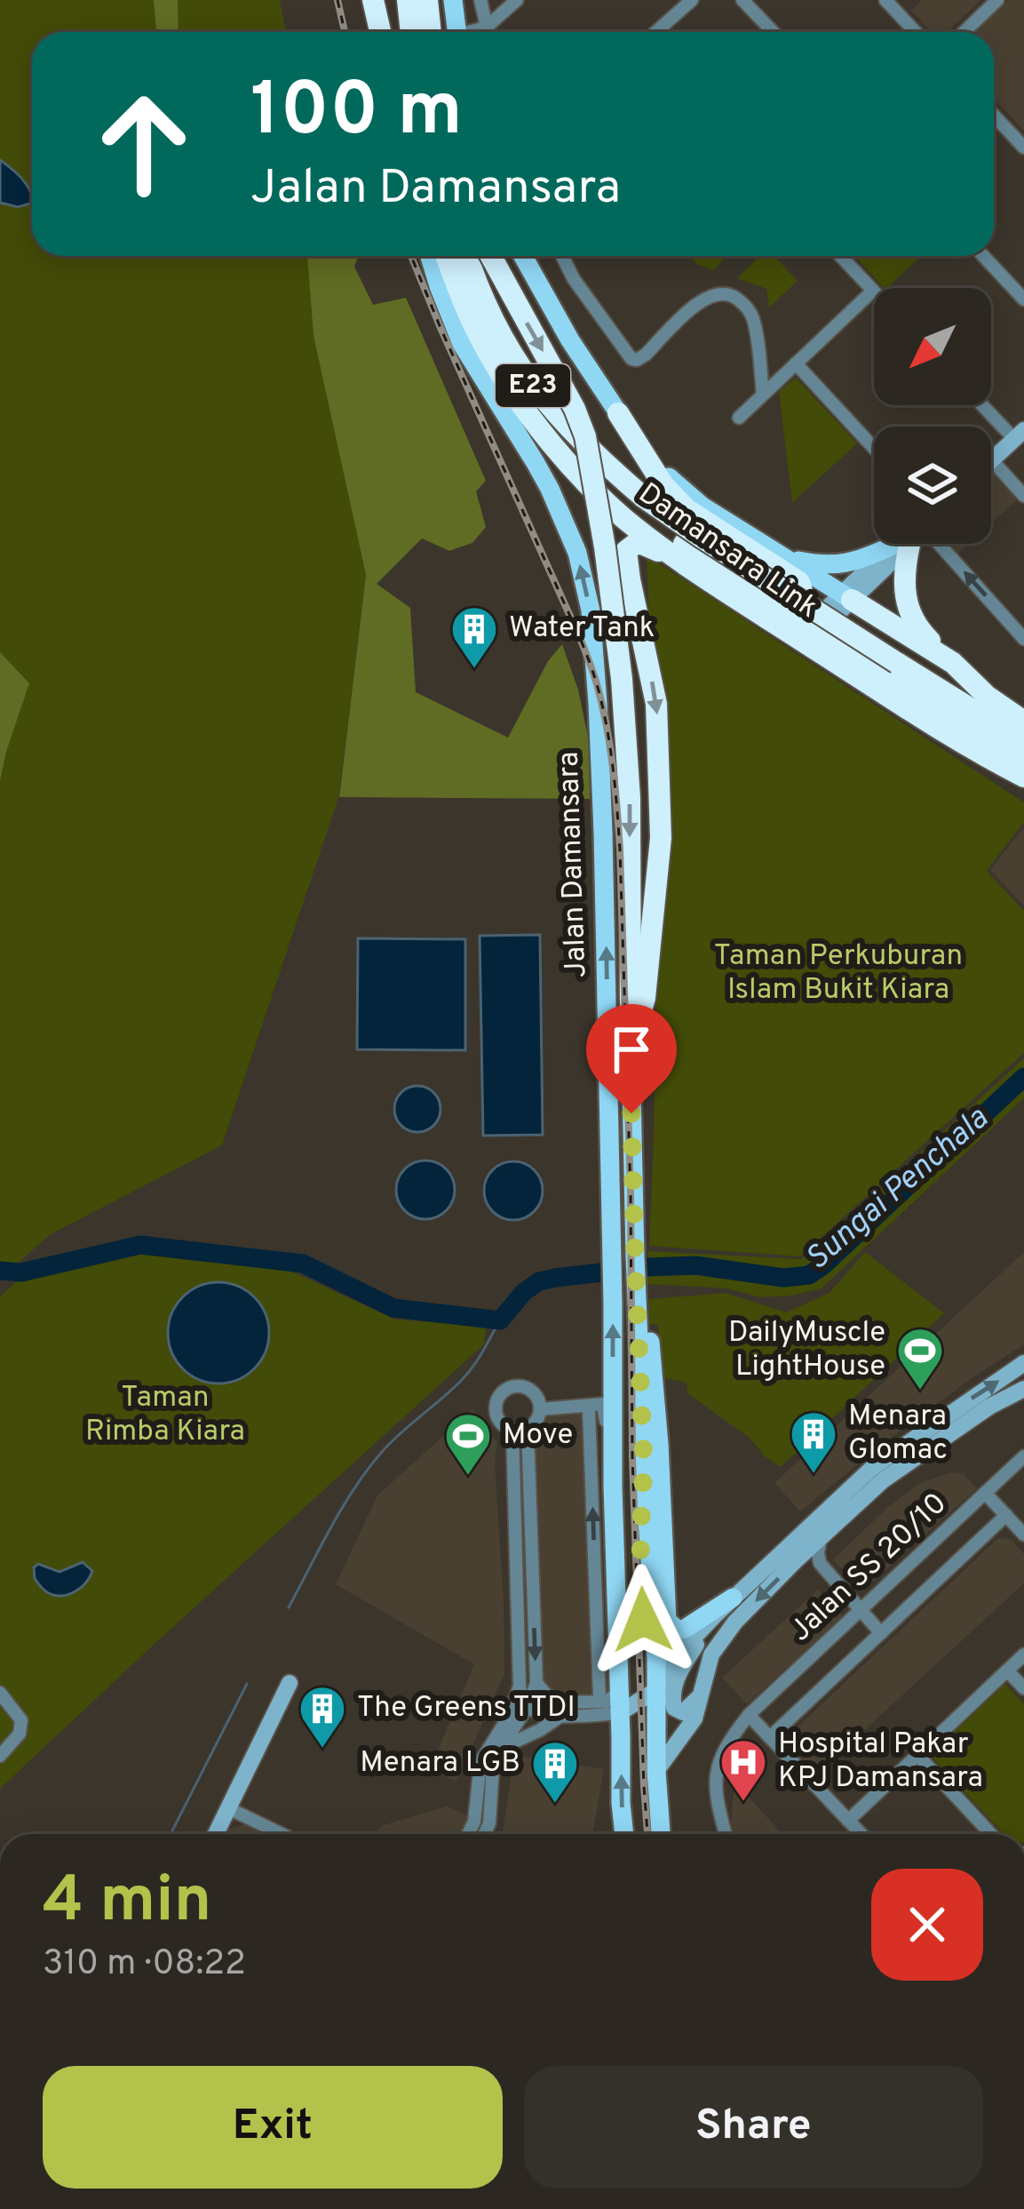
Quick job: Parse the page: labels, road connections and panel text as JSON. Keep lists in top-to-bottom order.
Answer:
{
  "streets": {
    "highway": ["E23", "Damansara Link"],
    "main road": ["Jalan Damansara"],
    "street": ["Jalan SS 20/10"]
  },
  "water": ["Sungai Penchala"],
  "parks": ["Taman Perkuburan Islam Bukit Kiara", "Taman Rimba Kiara"],
  "places": {
    "building": [
      "Water Tank",
      "Menara Glomac",
      "The Greens TTDI",
      "Menara LGB"
    ],
    "sports": ["DailyMuscle LightHouse", "Move"],
    "hospital": ["Hospital Pakar KPJ Damansara"]
  },
  "north": "bottom left",
  "page": {
    "turn": ["100 m", "Jalan Damansara"],
    "heading": ["4 min", "310 m · 08:22"],
    "buttons": ["Exit", "Share"]
  }
}
